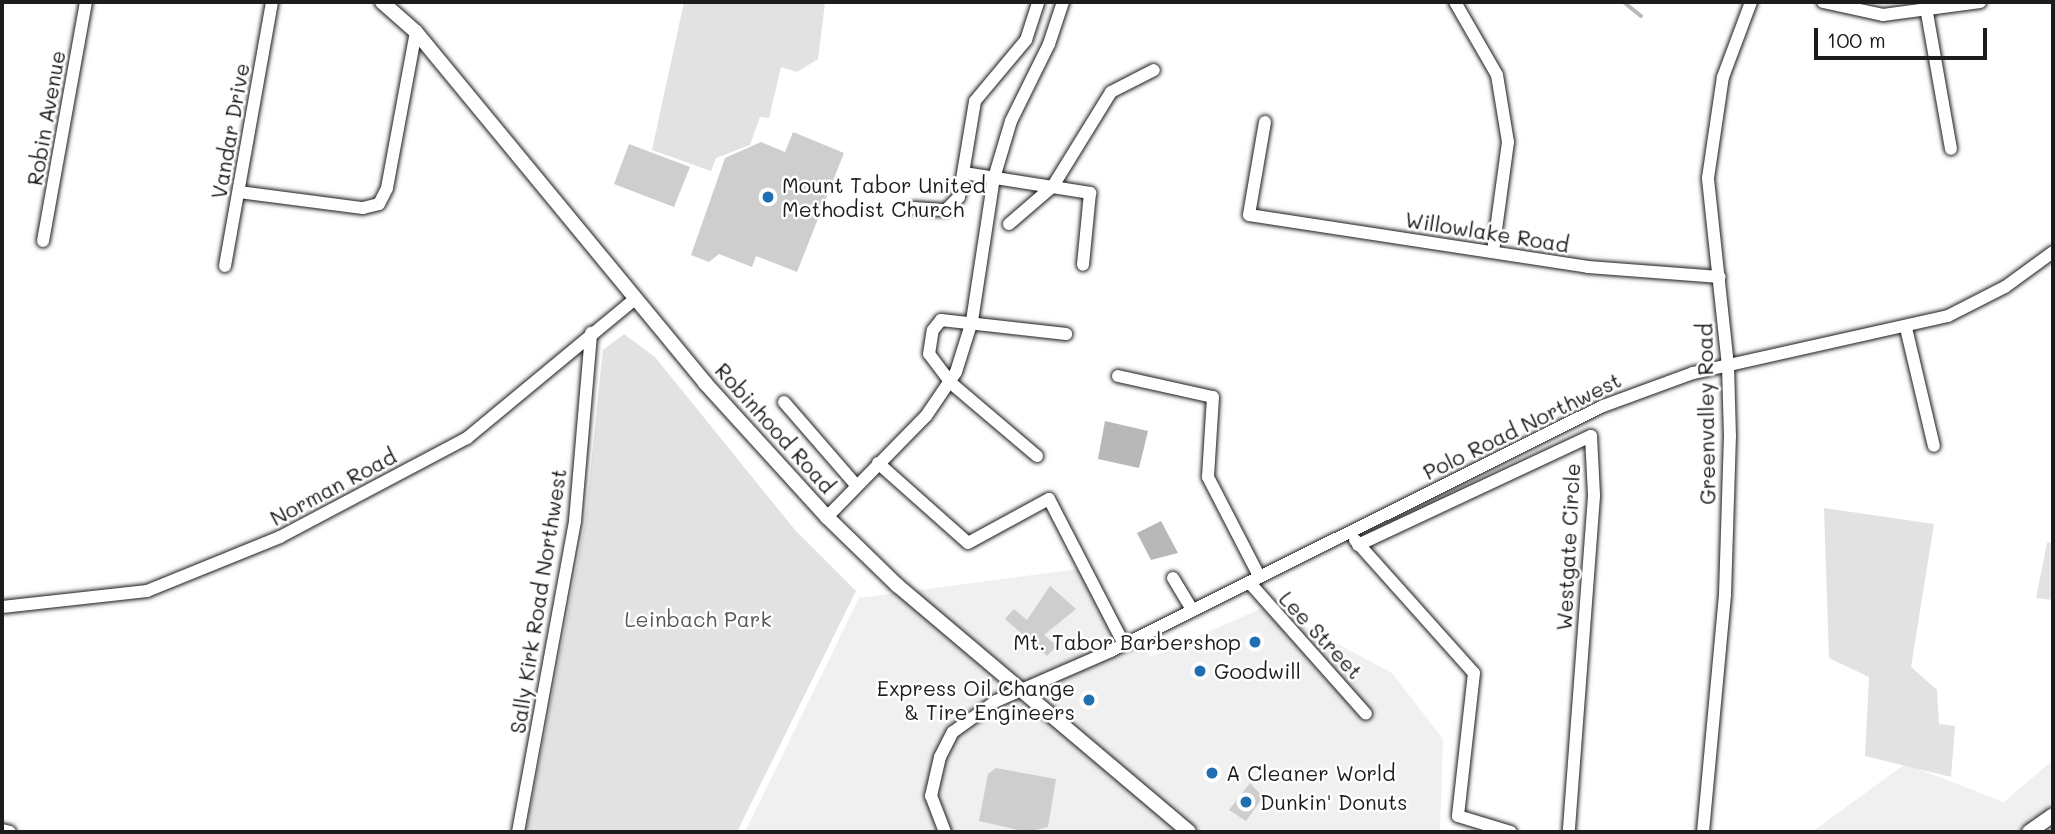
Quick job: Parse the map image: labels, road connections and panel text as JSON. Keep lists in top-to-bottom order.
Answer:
{
  "streets": {
    "main road": ["Robinhood Road"],
    "street": [
      "Robin Avenue",
      "Vandar Drive",
      "Willowlake Road",
      "Greenvalley Road",
      "Polo Road Northwest",
      "Norman Road",
      "Westgate Circle",
      "Sally Kirk Road Northwest",
      "Lee Street"
    ]
  },
  "crossings": [
    ["Willowlake Road", "Greenvalley Road"],
    ["Greenvalley Road", "Polo Road Northwest"],
    ["Polo Road Northwest", "Robinhood Road"],
    ["Polo Road Northwest", "Lee Street"],
    ["Robinhood Road", "Norman Road"],
    ["Norman Road", "Sally Kirk Road Northwest"]
  ],
  "parks": ["Leinbach Park"],
  "places": [
    "Mount Tabor United Methodist Church",
    "Mt. Tabor Barbershop",
    "Goodwill",
    "Express Oil Change & Tire Engineers",
    "A Cleaner World",
    "Dunkin' Donuts"
  ],
  "scale_bar": "100 m"
}
